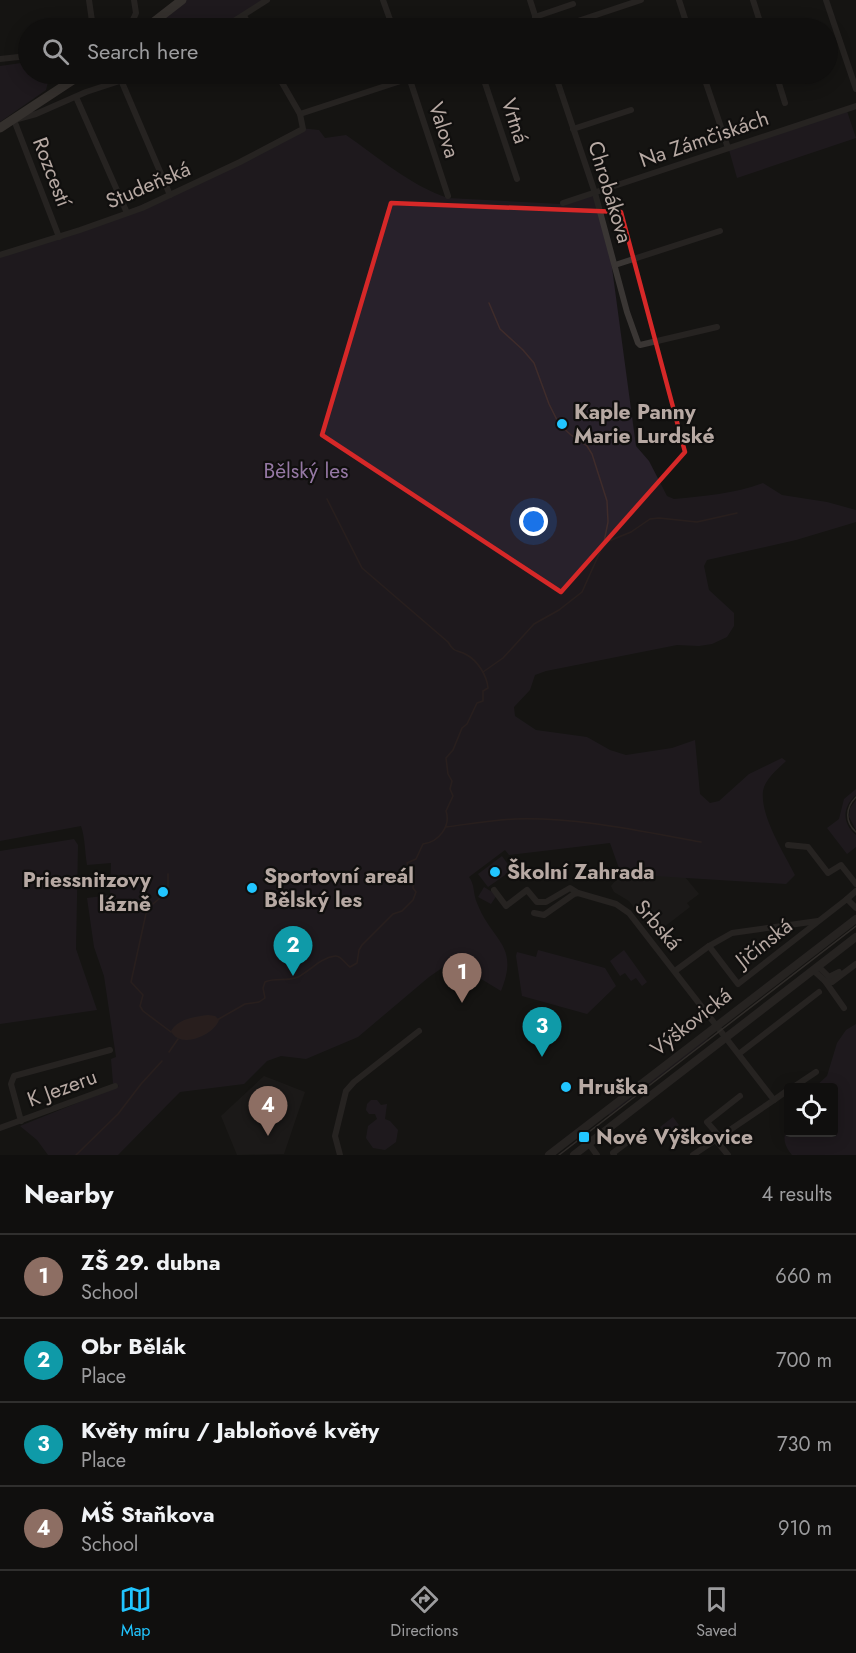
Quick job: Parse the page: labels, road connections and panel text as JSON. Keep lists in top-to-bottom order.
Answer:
{
  "streets": {
    "street": [
      "Vrtná",
      "Valova",
      "Na Zámčiskách",
      "Rozcestí",
      "Studeňská",
      "Chrobákova",
      "Srbská",
      "Jičínská",
      "Výškovická",
      "K Jezeru"
    ]
  },
  "crossings": [
    ["Na Zámčiskách", "Chrobákova"],
    ["Rozcestí", "Studeňská"],
    ["Srbská", "Jičínská"],
    ["Srbská", "Výškovická"]
  ],
  "parks": ["Bělský les"],
  "places": {
    "other": [
      "Kaple Panny Marie Lurdské",
      "Školní Zahrada",
      "Sportovní areál Bělský les",
      "Priessnitzovy lázně",
      "Hruška"
    ],
    "transit": ["Nové Výškovice"]
  },
  "page": {
    "search": "Search here",
    "pins": [
      "2",
      "1",
      "3",
      "4"
    ],
    "heading": ["Nearby", "4 results"],
    "list": [
      {
        "mark": "1",
        "name": "ZŠ 29. dubna",
        "note": "School",
        "value": "660 m"
      },
      {
        "mark": "2",
        "name": "Obr Bělák",
        "note": "Place",
        "value": "700 m"
      },
      {
        "mark": "3",
        "name": "Květy míru / Jabloňové květy",
        "note": "Place",
        "value": "730 m"
      },
      {
        "mark": "4",
        "name": "MŠ Staňkova",
        "note": "School",
        "value": "910 m"
      }
    ],
    "nav": ["Map", "Directions", "Saved"]
  }
}
